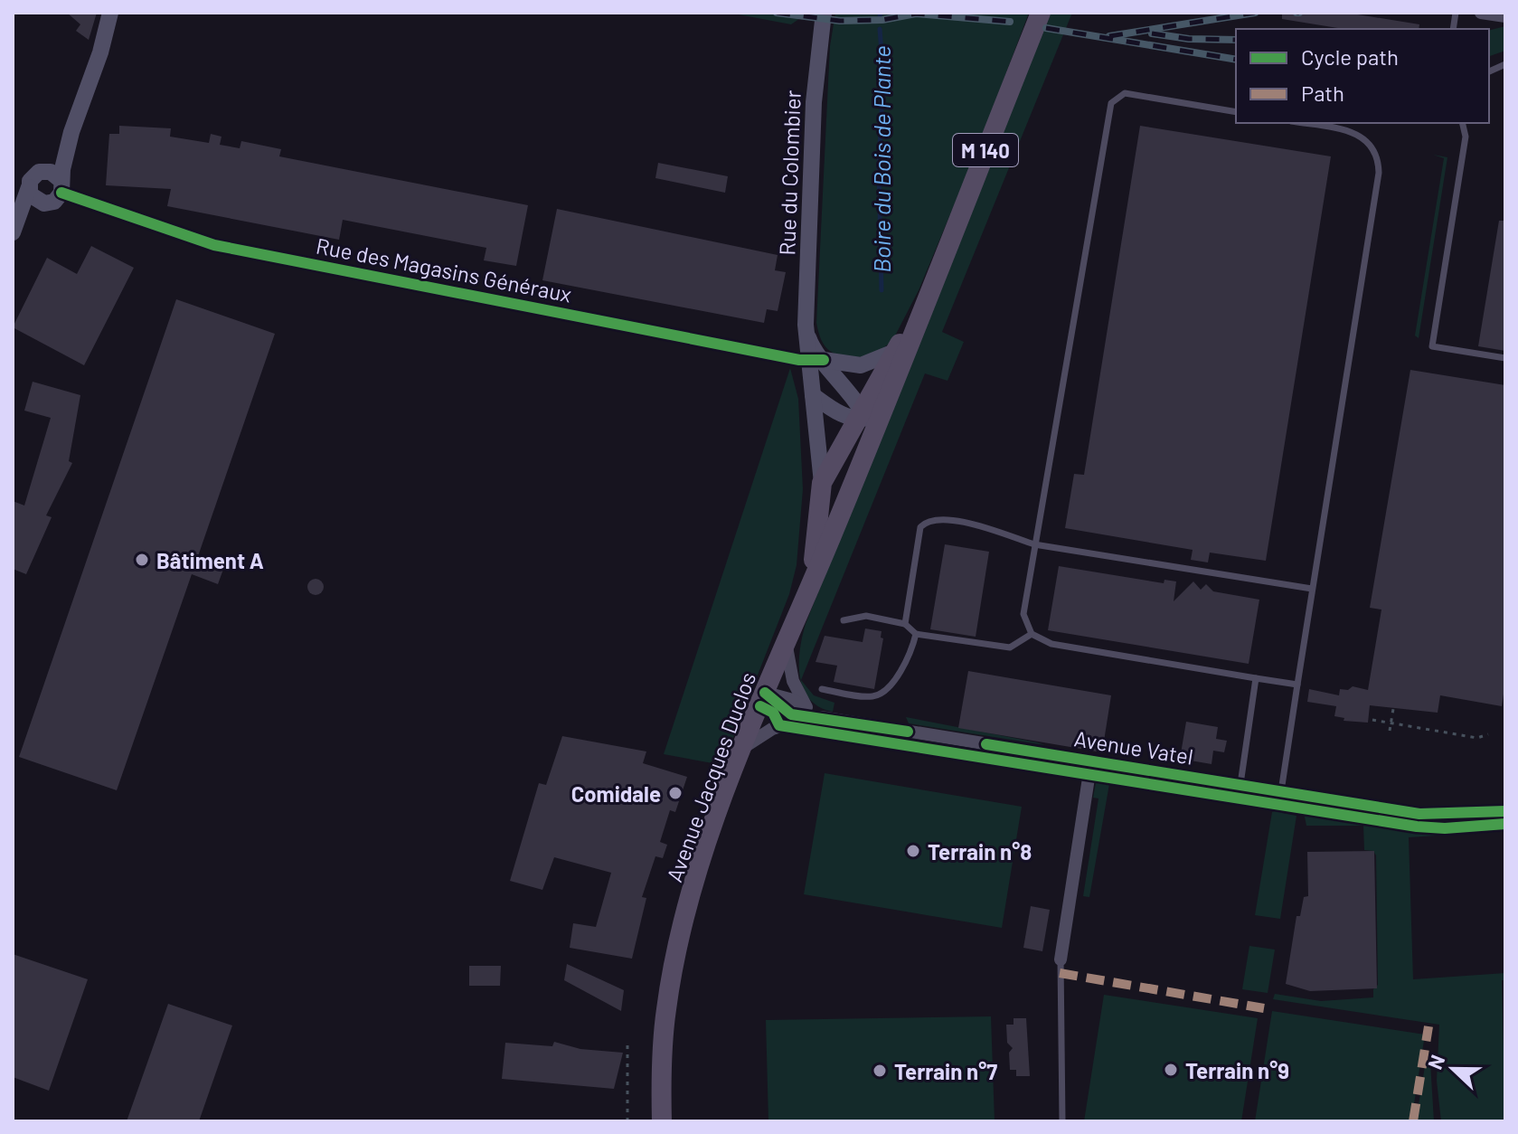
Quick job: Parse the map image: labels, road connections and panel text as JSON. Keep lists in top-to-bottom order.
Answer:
{
  "streets": {
    "main road": ["M 140", "Rue du Colombier", "Avenue Jacques Duclos"],
    "street": ["Rue des Magasins Généraux", "Avenue Vatel"]
  },
  "crossings": [
    ["M 140", "Rue du Colombier"],
    ["M 140", "Avenue Jacques Duclos"],
    ["Rue du Colombier", "Rue des Magasins Généraux"],
    ["Avenue Vatel", "Avenue Jacques Duclos"]
  ],
  "water": ["Boire du Bois de Plante"],
  "places": [
    "Bâtiment A",
    "Comidale",
    "Terrain n°8",
    "Terrain n°9",
    "Terrain n°7"
  ],
  "legend": ["Cycle path", "Path"],
  "north": "left"
}
